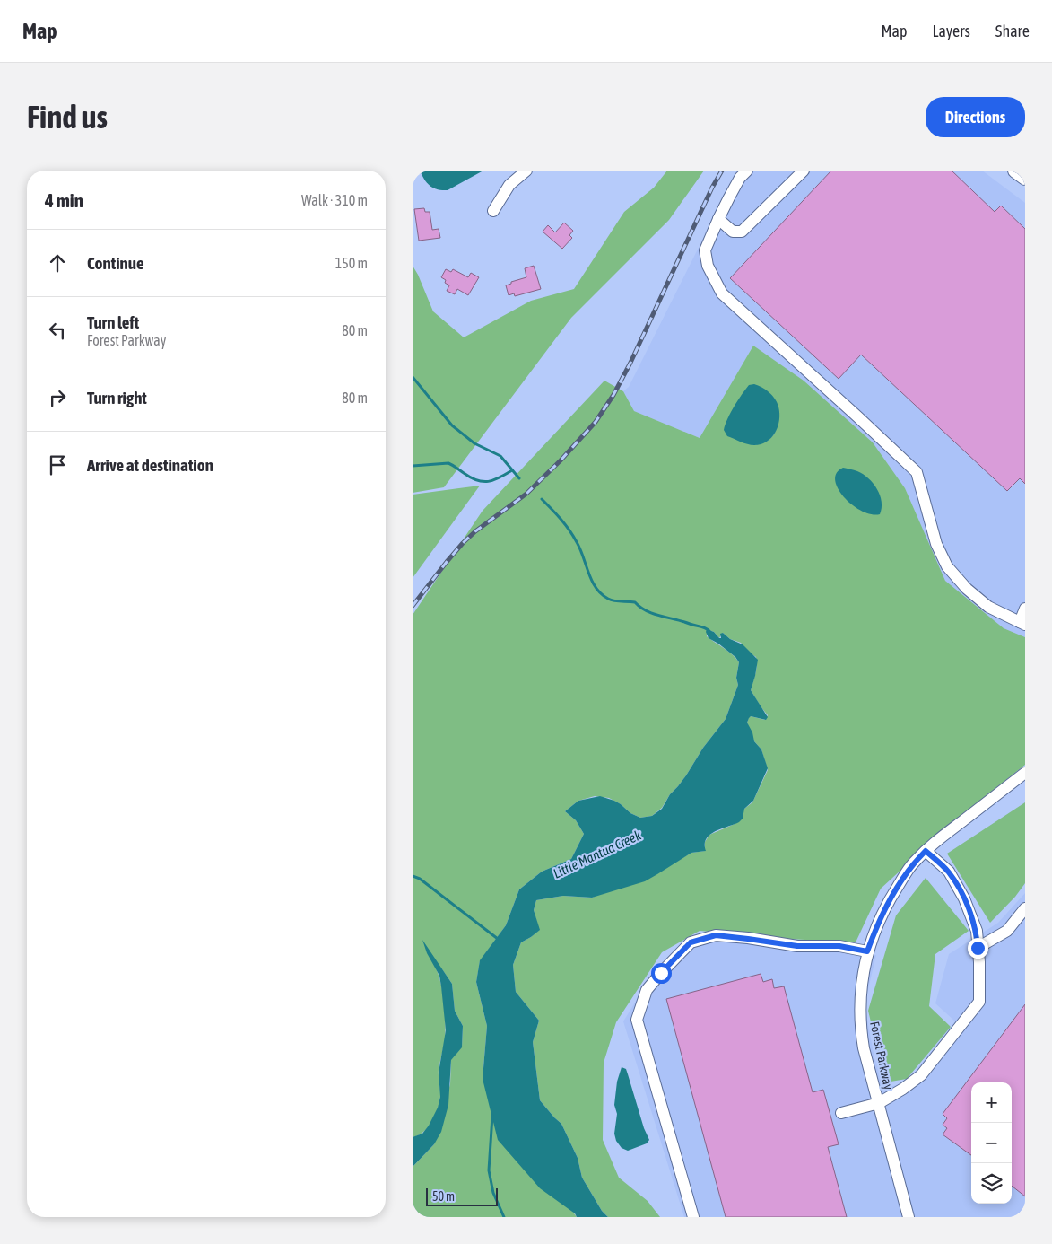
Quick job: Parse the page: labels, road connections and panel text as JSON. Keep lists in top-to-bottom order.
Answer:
{
  "streets": {
    "street": ["Forest Parkway"]
  },
  "water": ["Little Mantua Creek"],
  "scale_bar": "50 m",
  "page": {
    "header": "Map",
    "nav": ["Map", "Layers", "Share"],
    "buttons": "Directions",
    "title": "Find us",
    "heading": ["4 min", "Walk · 310 m"],
    "list": [
      ["Continue", "150 m"],
      ["Turn left", "Forest Parkway", "80 m"],
      ["Turn right", "80 m"],
      "Arrive at destination"
    ],
    "map_buttons": ["+", "−"],
    "scale": "50 m"
  }
}
